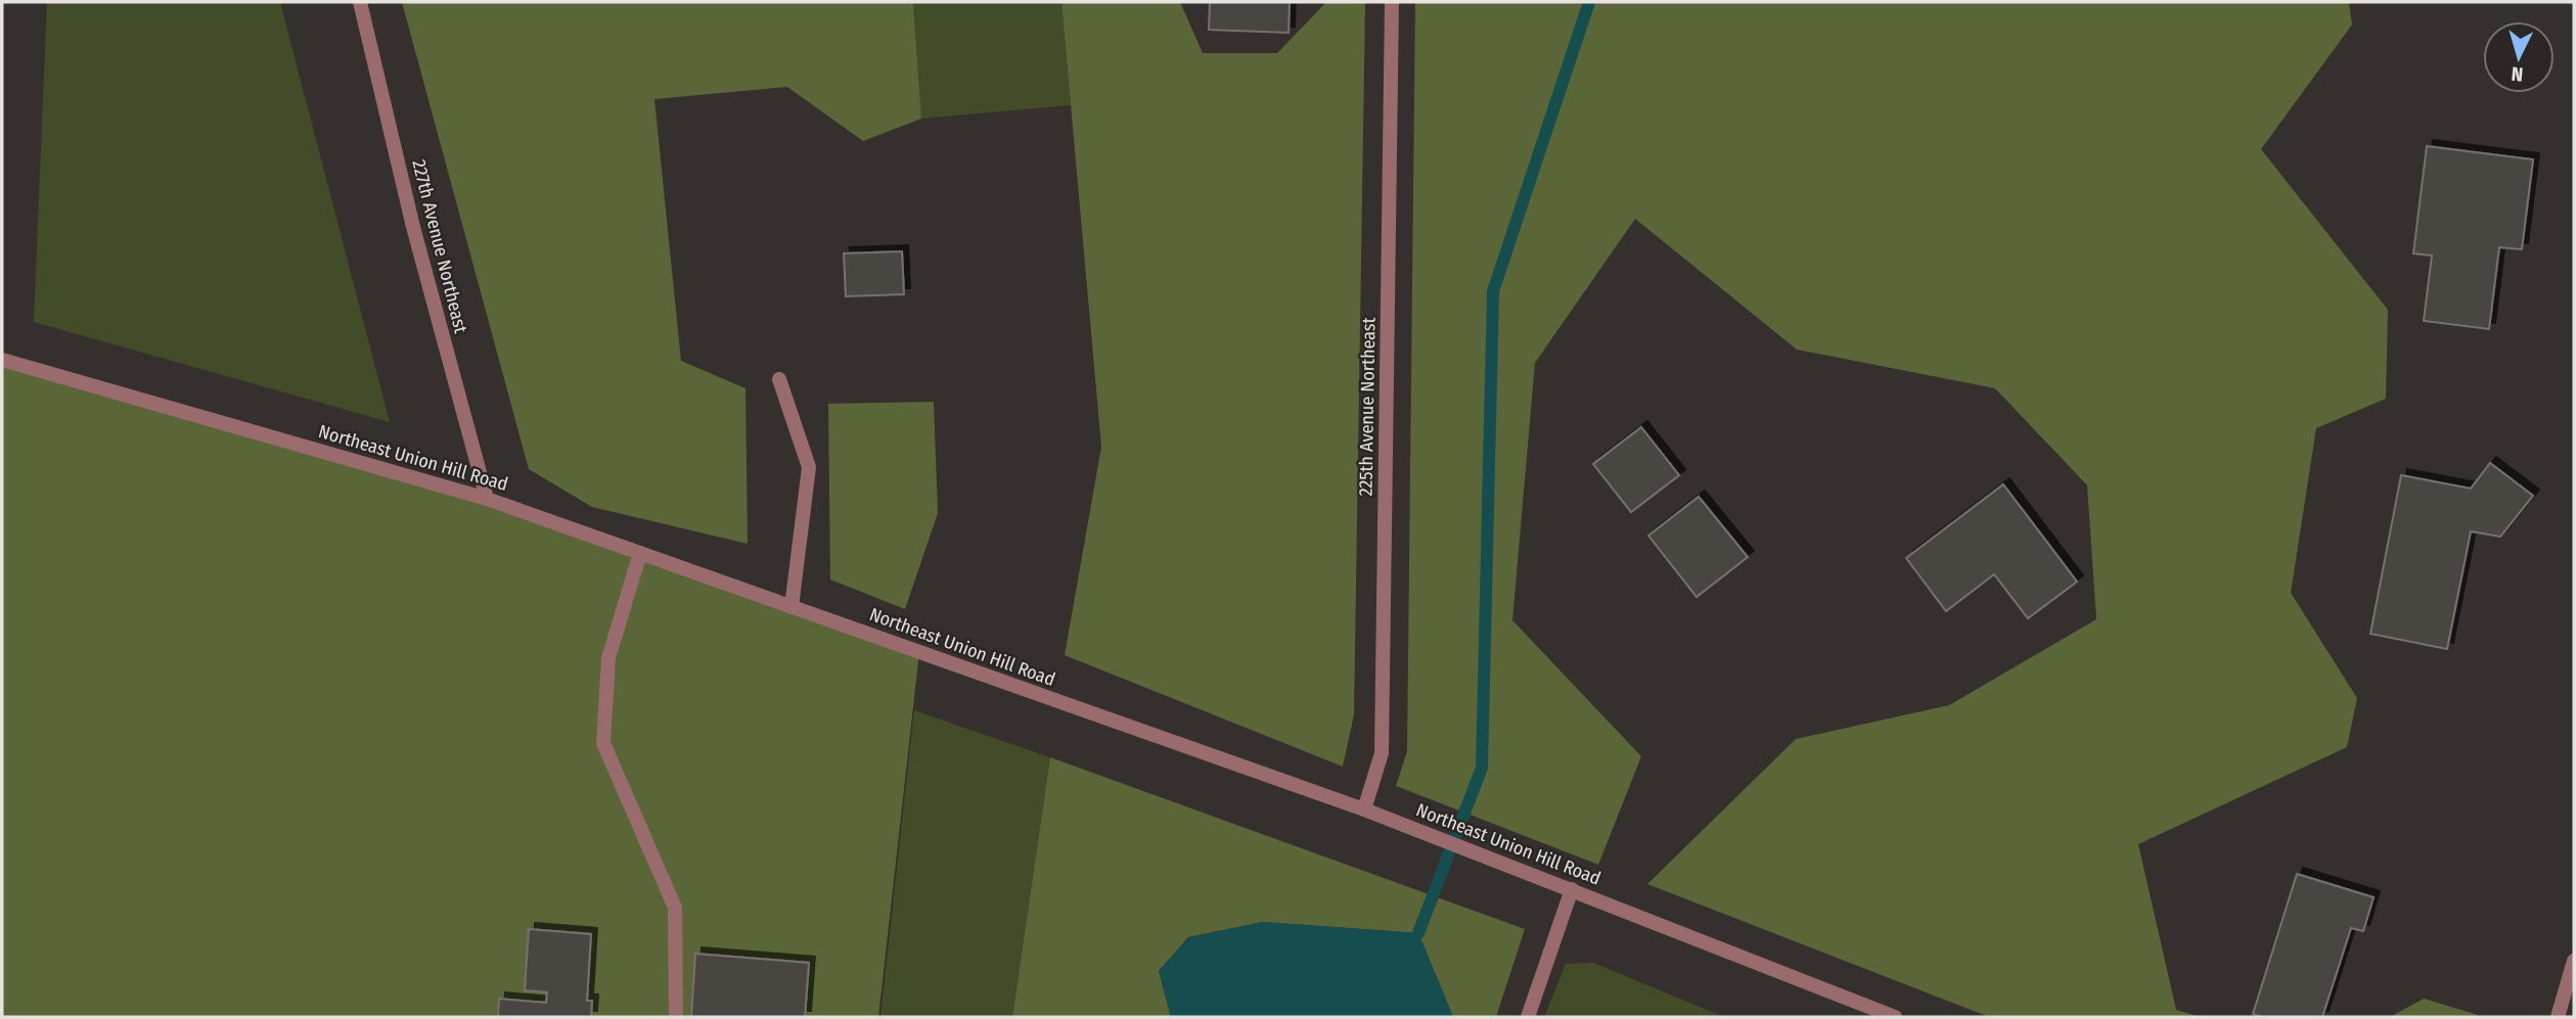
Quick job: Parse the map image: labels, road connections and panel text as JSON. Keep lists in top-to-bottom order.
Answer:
{
  "streets": {
    "street": ["227th Avenue Northeast", "225th Avenue Northeast", "Northeast Union Hill Road"]
  },
  "crossings": [
    ["227th Avenue Northeast", "Northeast Union Hill Road"],
    ["225th Avenue Northeast", "Northeast Union Hill Road"]
  ],
  "north": "bottom"
}
